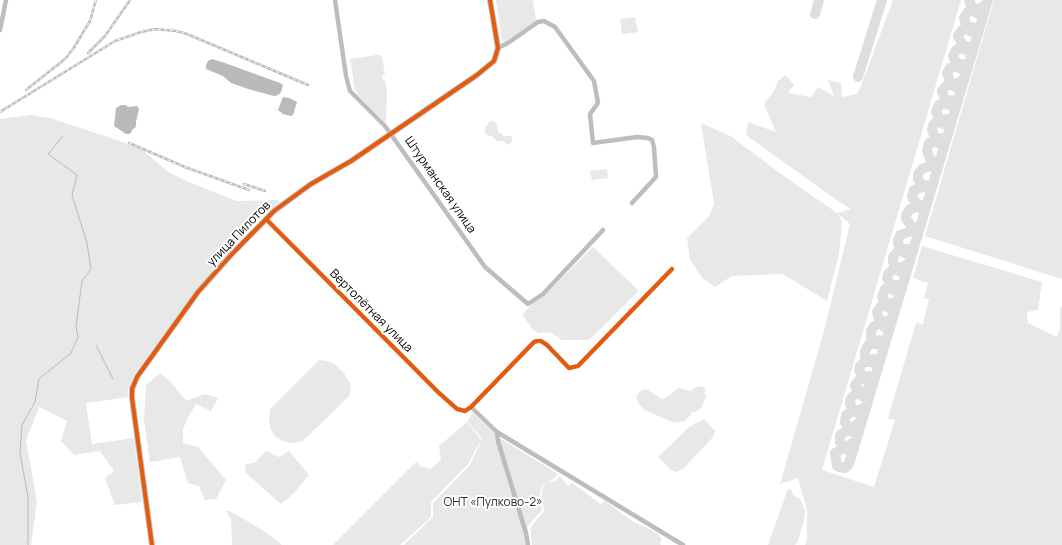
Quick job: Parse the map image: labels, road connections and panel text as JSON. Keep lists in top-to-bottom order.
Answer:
{
  "streets": {
    "street": ["Штурманская улица", "улица Пилотов", "Вертолётная улица"]
  },
  "crossings": [
    ["Штурманская улица", "улица Пилотов"],
    ["улица Пилотов", "Вертолётная улица"]
  ],
  "parks": ["ОНТ «Пулково-2»"]
}
